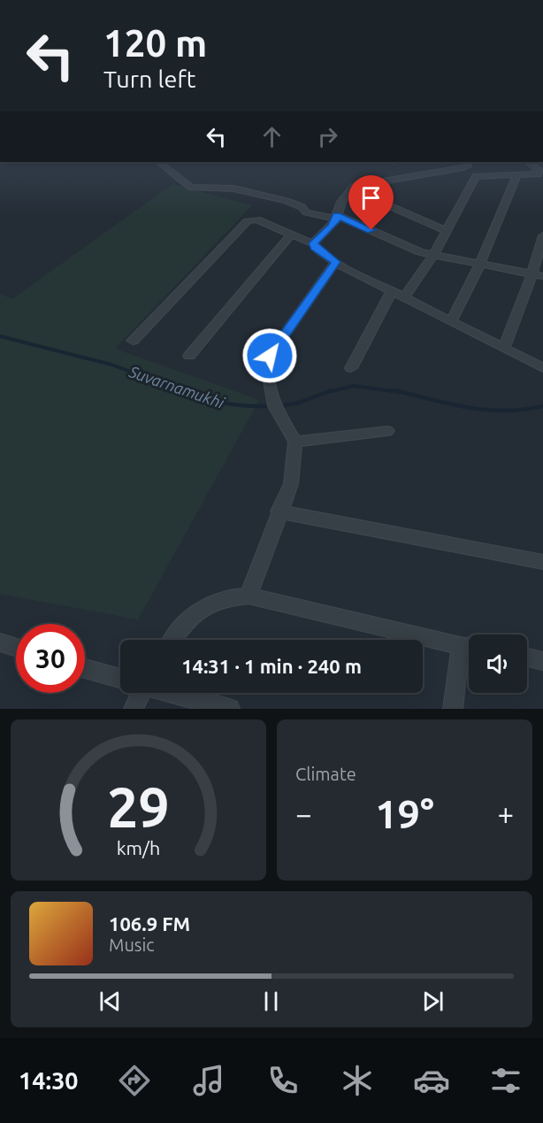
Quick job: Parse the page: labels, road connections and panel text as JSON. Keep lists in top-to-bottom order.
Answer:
{
  "water": ["Suvarnamukhi"],
  "page": {
    "turn": ["120 m", "Turn left"],
    "limit": "30",
    "trip": "14:31 · 1 min · 240 m",
    "tile": "Climate",
    "heat": ["−", "19°", "+"],
    "song": ["106.9 FM", "Music"],
    "tabs": "14:30",
    "gauge": ["29", "km/h"]
  }
}
